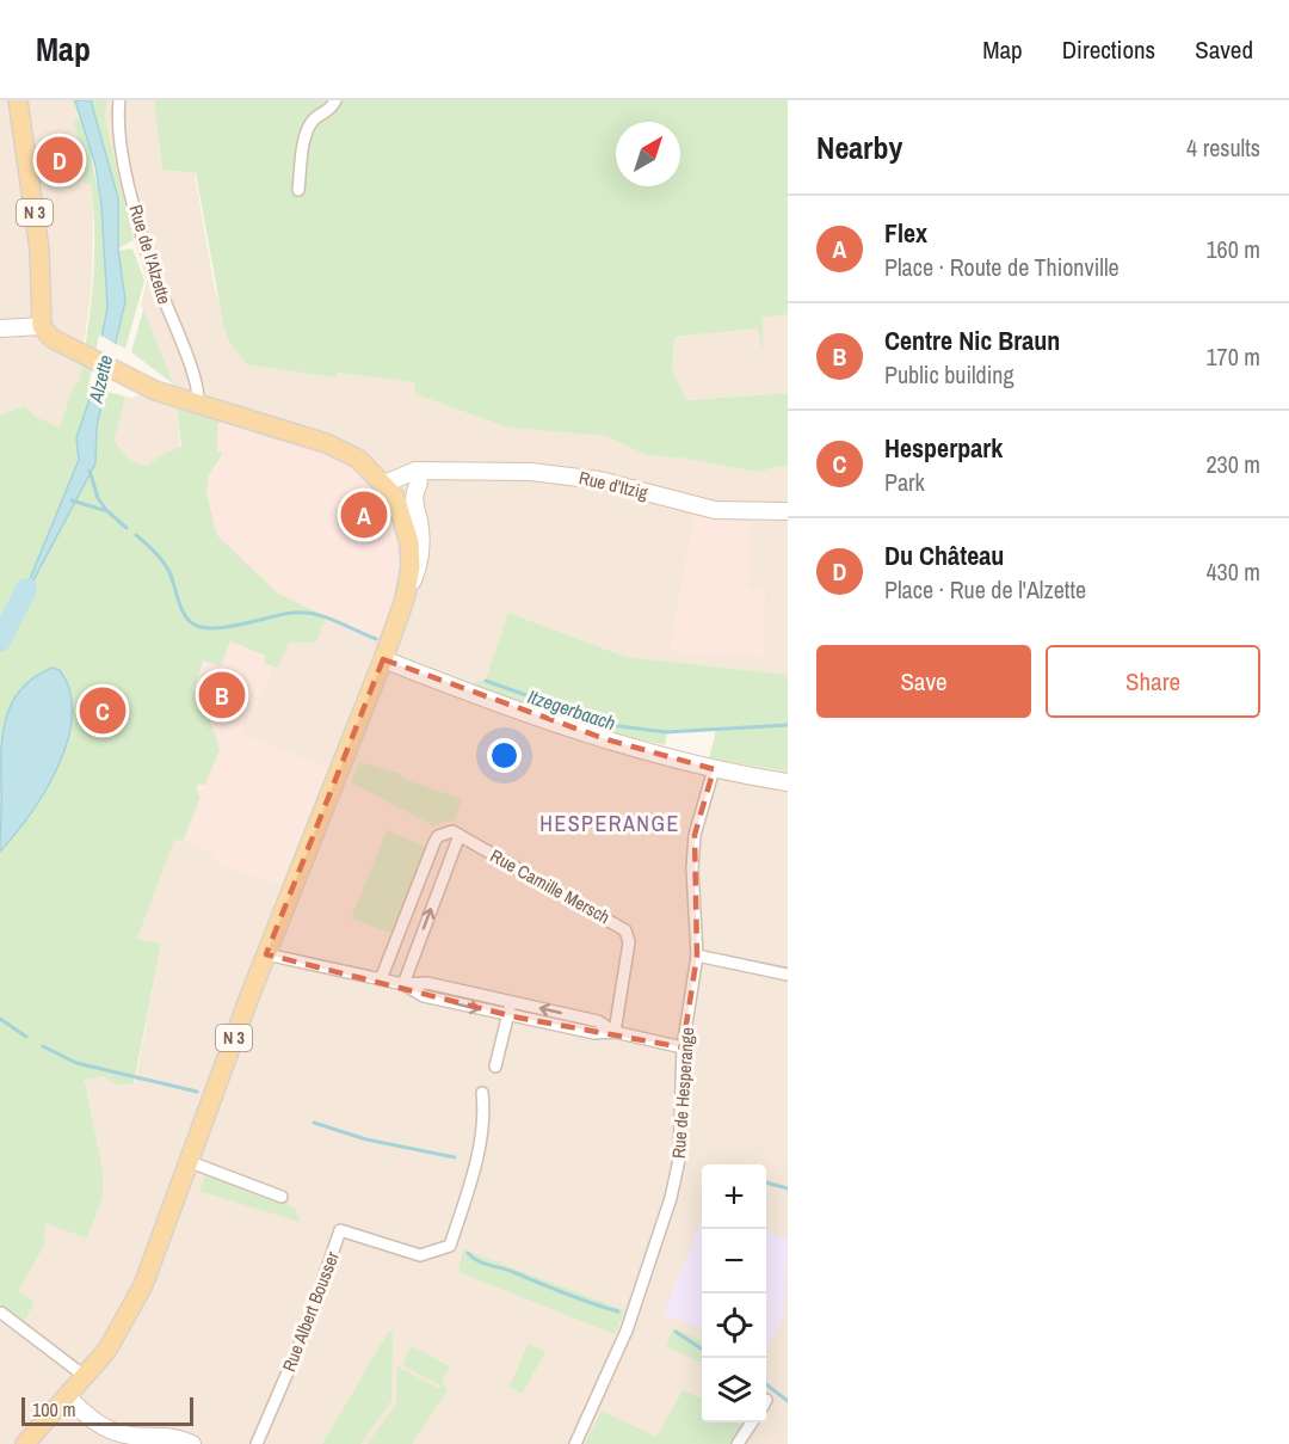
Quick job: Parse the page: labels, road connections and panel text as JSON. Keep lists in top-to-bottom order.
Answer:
{
  "streets": {
    "main road": ["N 3", "Rue d'Itzig"],
    "street": [
      "Rue de l'Alzette",
      "Rue Camille Mersch",
      "Rue de Hesperange",
      "Rue Albert Bousser"
    ]
  },
  "crossings": [
    ["N 3", "Rue d'Itzig"]
  ],
  "districts": ["HESPERANGE"],
  "water": ["Alzette", "Itzegerbaach"],
  "scale_bar": "100 m",
  "north": "top right",
  "page": {
    "header": "Map",
    "nav": ["Map", "Directions", "Saved"],
    "heading": ["Nearby", "4 results"],
    "pins": [
      "D",
      "A",
      "B",
      "C"
    ],
    "list": [
      {
        "mark": "A",
        "name": "Flex",
        "note": "Place · Route de Thionville",
        "value": "160 m"
      },
      {
        "mark": "B",
        "name": "Centre Nic Braun",
        "note": "Public building",
        "value": "170 m"
      },
      {
        "mark": "C",
        "name": "Hesperpark",
        "note": "Park",
        "value": "230 m"
      },
      {
        "mark": "D",
        "name": "Du Château",
        "note": "Place · Rue de l'Alzette",
        "value": "430 m"
      }
    ],
    "buttons": ["Save", "Share"],
    "map_buttons": ["+", "−"],
    "scale": "100 m"
  }
}
